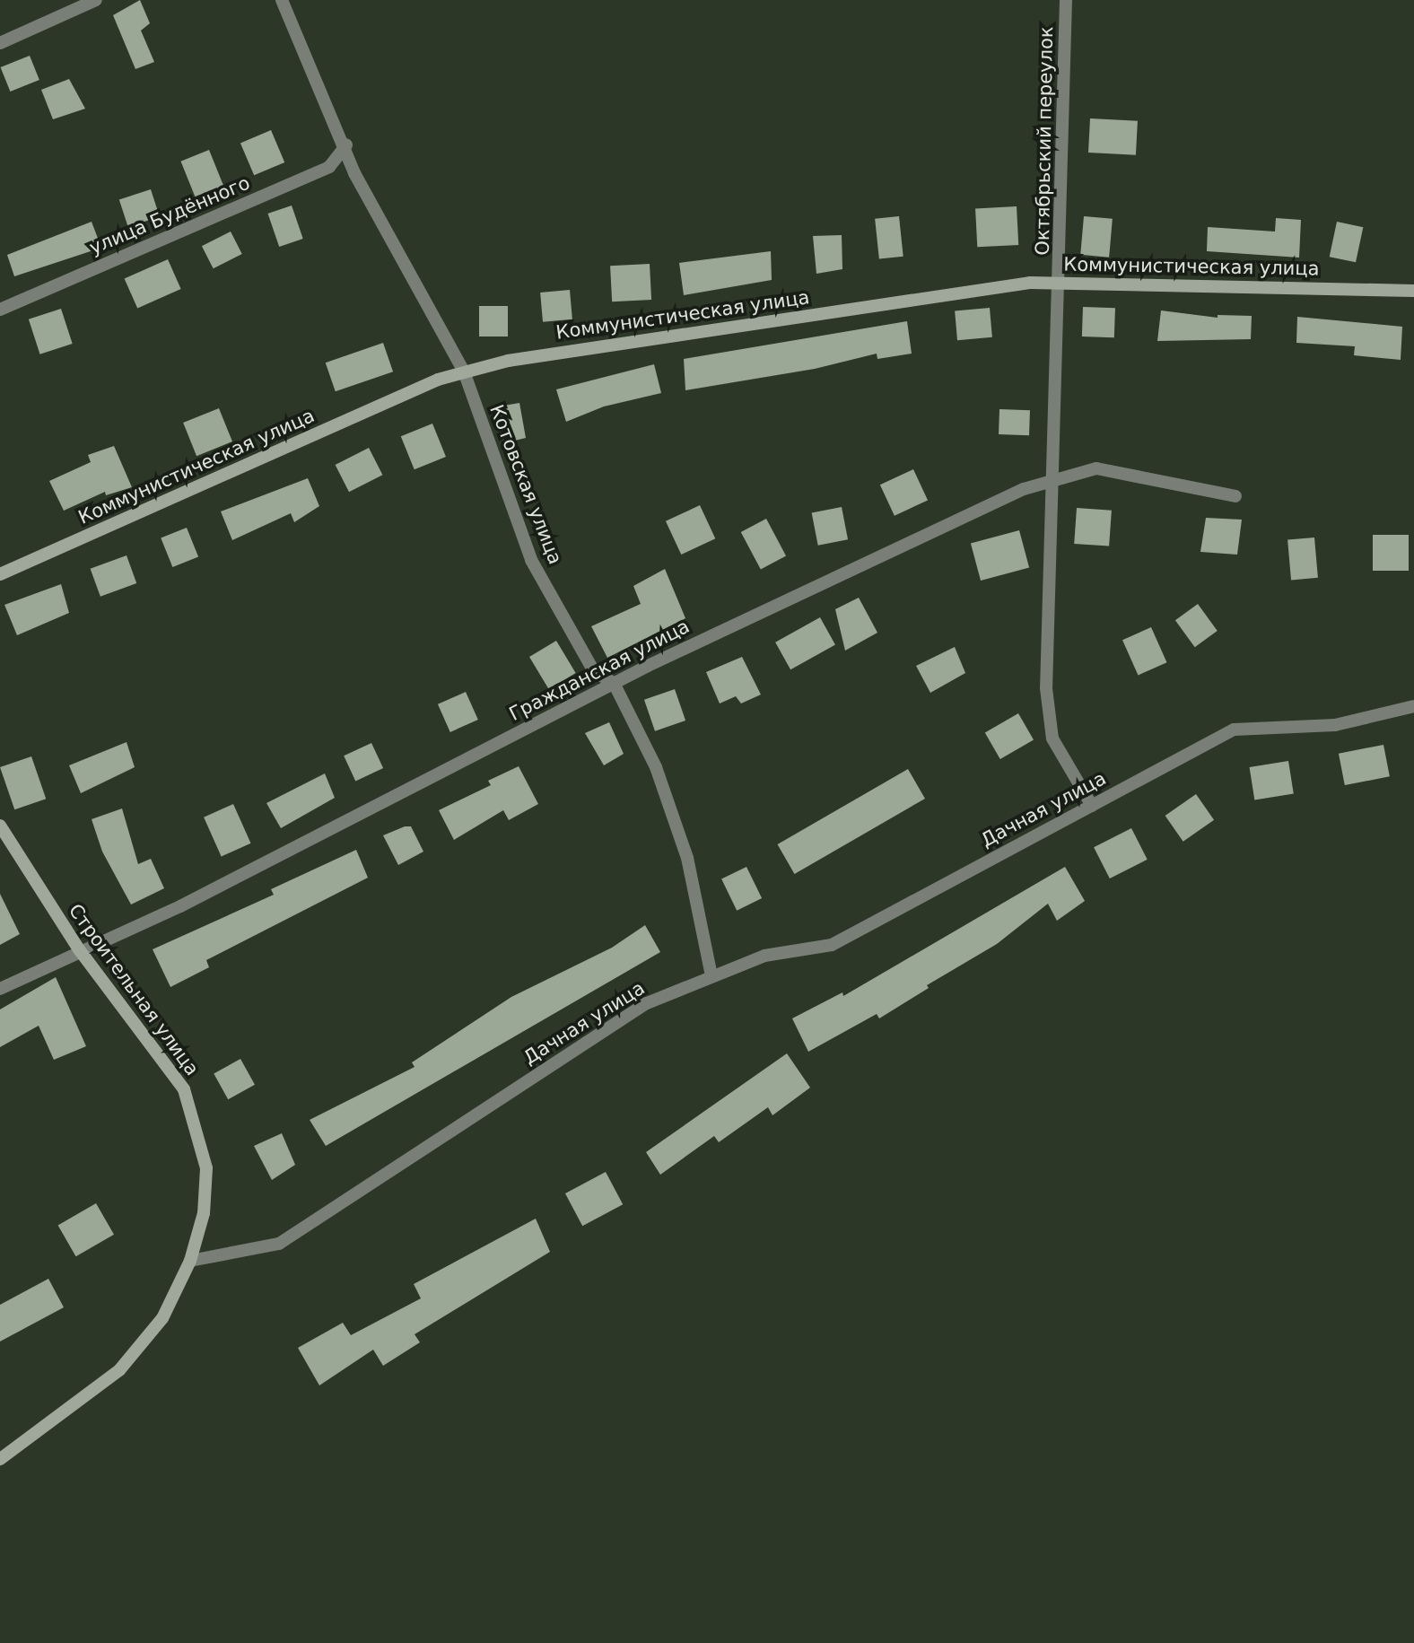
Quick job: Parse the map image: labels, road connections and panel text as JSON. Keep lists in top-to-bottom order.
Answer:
{
  "streets": {
    "street": [
      "Октябрьский переулок",
      "улица Будённого",
      "Коммунистическая улица",
      "Котовская улица",
      "Гражданская улица",
      "Дачная улица",
      "Строительная улица"
    ]
  },
  "crossings": [
    ["Октябрьский переулок", "Коммунистическая улица"],
    ["Октябрьский переулок", "Гражданская улица"],
    ["улица Будённого", "Котовская улица"],
    ["Коммунистическая улица", "Котовская улица"],
    ["Котовская улица", "Гражданская улица"],
    ["Котовская улица", "Дачная улица"],
    ["Гражданская улица", "Строительная улица"],
    ["Дачная улица", "Строительная улица"]
  ]
}
